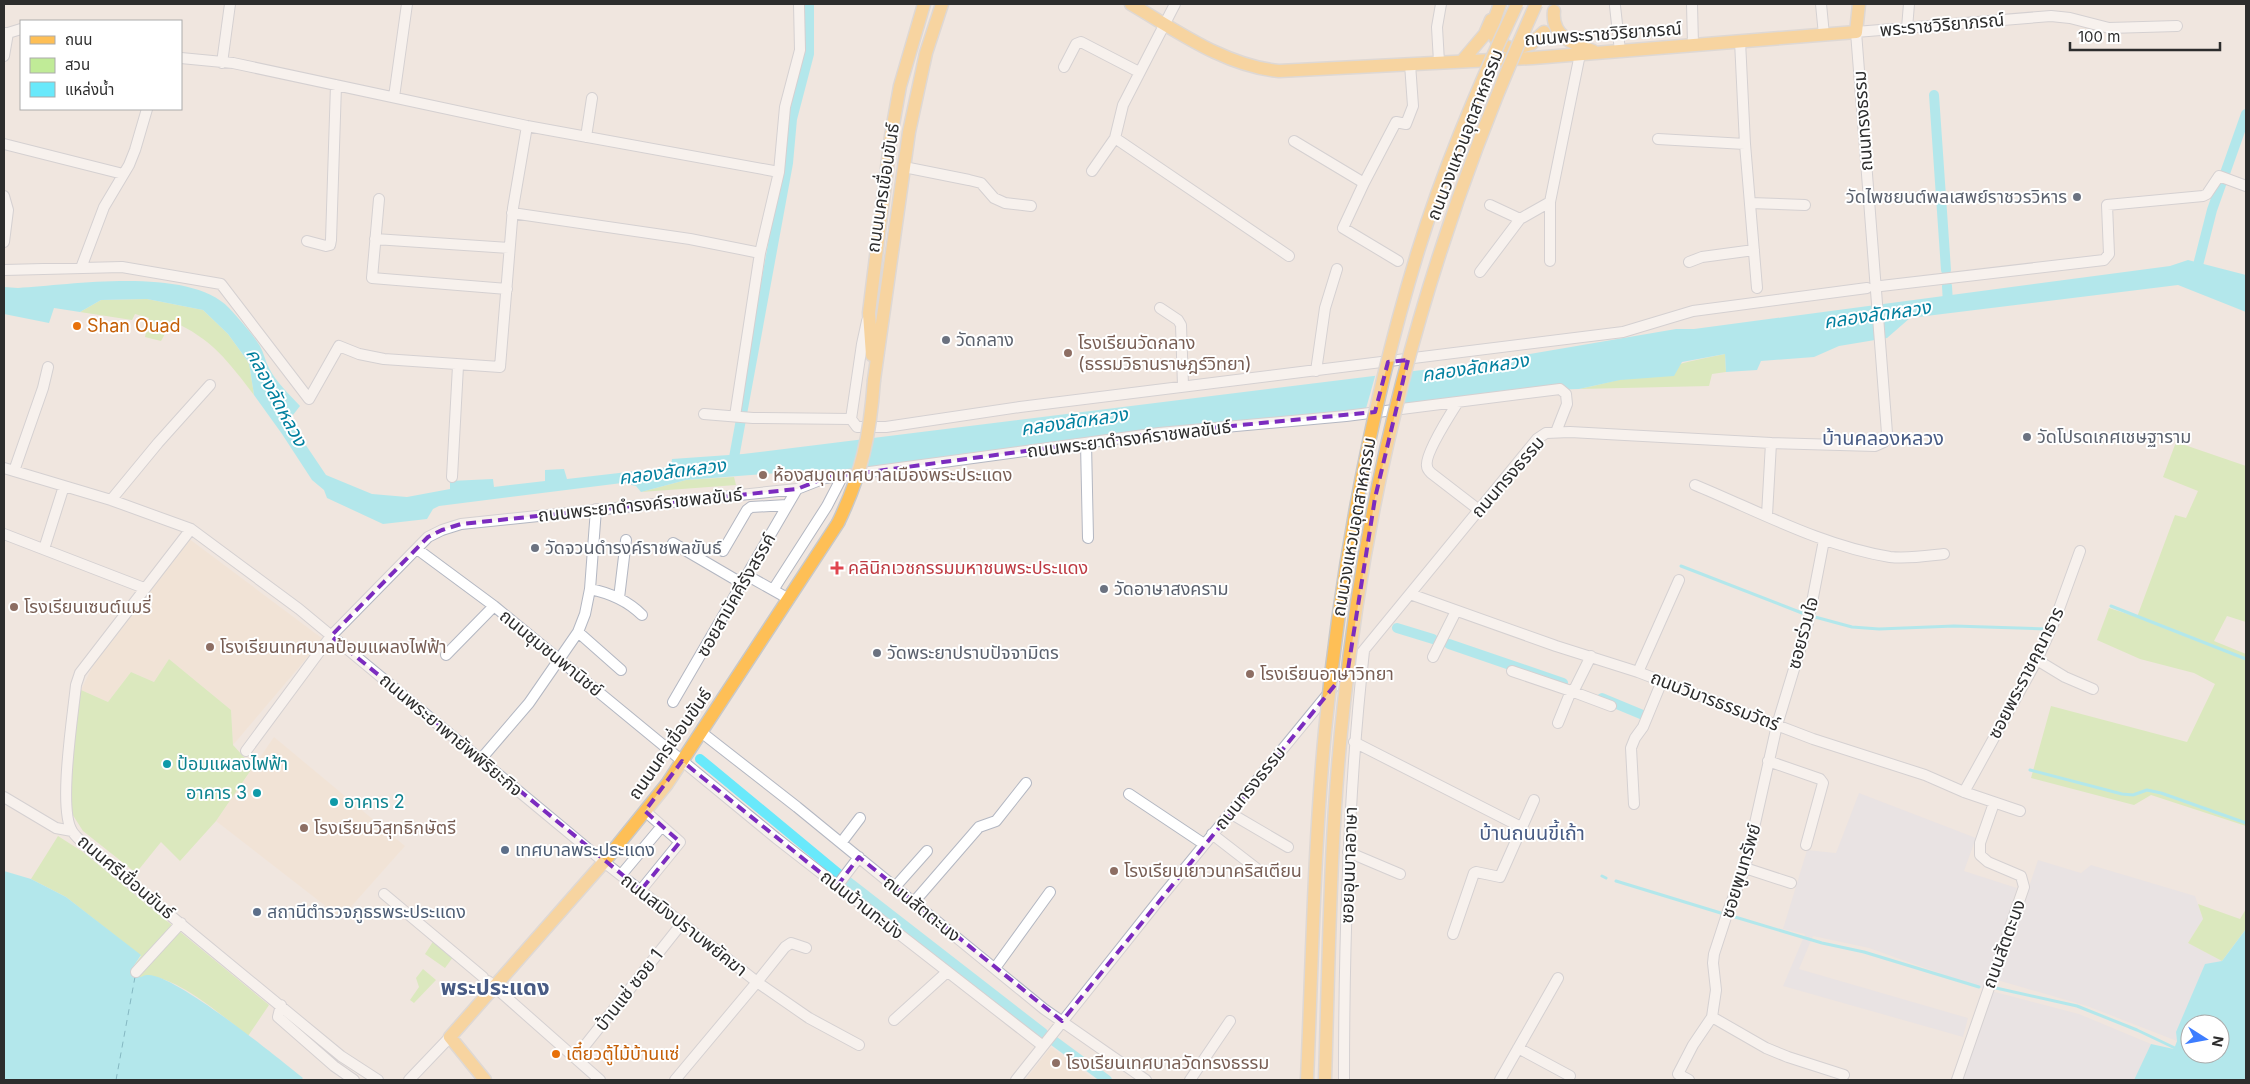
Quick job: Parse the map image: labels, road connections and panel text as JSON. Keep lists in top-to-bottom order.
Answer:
{
  "streets": {
    "main road": ["ถนนพระราชวิริยาภรณ์", "ถนนวงแหวนอุตสาหกรรม", "ถนนนครเขื่อนขันธ์"],
    "street": [
      "พระราชวิริยาภรณ์",
      "ถนนทรงธรรม",
      "ถนนพระยาดำรงค์ราชพลขันธ์",
      "ซอยสามัคคีรังสรรค์",
      "ซอยร่วมใจ",
      "ถนนชุมชนพานิชย์",
      "ซอยพระราชคุณาธาร",
      "ถนนวิมารธรรมวัตร์",
      "ถนนพระยาพายัพพิริยะกิจ",
      "ซอยอุนบาลอาษา",
      "ซอยพูนทรัพย์",
      "ถนนศรีเขื่อนขันธ์",
      "ถนนบ้านทะมัง",
      "ถนนสัตตะนง",
      "ถนนสมิงปราบพยัคฆา",
      "บ้านแซ่ ซอย 1"
    ]
  },
  "crossings": [
    ["พระราชวิริยาภรณ์", "ถนนพระราชวิริยาภรณ์"],
    ["พระราชวิริยาภรณ์", "ถนนทรงธรรม"],
    ["ถนนพระราชวิริยาภรณ์", "ถนนทรงธรรม"],
    ["ถนนพระราชวิริยาภรณ์", "ถนนวงแหวนอุตสาหกรรม"],
    ["ถนนทรงธรรม", "ถนนพระยาดำรงค์ราชพลขันธ์"],
    ["ถนนทรงธรรม", "ถนนวิมารธรรมวัตร์"],
    ["ถนนทรงธรรม", "ซอยอุนบาลอาษา"],
    ["ถนนทรงธรรม", "ถนนบ้านทะมัง"],
    ["ถนนทรงธรรม", "ถนนสัตตะนง"],
    ["ถนนนครเขื่อนขันธ์", "ถนนชุมชนพานิชย์"],
    ["ถนนนครเขื่อนขันธ์", "ถนนพระยาพายัพพิริยะกิจ"],
    ["ถนนนครเขื่อนขันธ์", "ถนนบ้านทะมัง"],
    ["ถนนนครเขื่อนขันธ์", "ถนนสัตตะนง"],
    ["ถนนนครเขื่อนขันธ์", "ถนนสมิงปราบพยัคฆา"],
    ["ถนนพระยาดำรงค์ราชพลขันธ์", "ซอยสามัคคีรังสรรค์"],
    ["ถนนพระยาดำรงค์ราชพลขันธ์", "ถนนชุมชนพานิชย์"],
    ["ถนนพระยาดำรงค์ราชพลขันธ์", "ถนนพระยาพายัพพิริยะกิจ"],
    ["ซอยร่วมใจ", "ถนนวิมารธรรมวัตร์"],
    ["ซอยร่วมใจ", "ซอยพูนทรัพย์"],
    ["ถนนชุมชนพานิชย์", "ถนนบ้านทะมัง"],
    ["ซอยพระราชคุณาธาร", "ถนนวิมารธรรมวัตร์"],
    ["ถนนวิมารธรรมวัตร์", "ซอยพูนทรัพย์"],
    ["ถนนวิมารธรรมวัตร์", "ถนนสัตตะนง"],
    ["ถนนพระยาพายัพพิริยะกิจ", "ถนนศรีเขื่อนขันธ์"],
    ["ถนนพระยาพายัพพิริยะกิจ", "ถนนสมิงปราบพยัคฆา"],
    ["ถนนสมิงปราบพยัคฆา", "บ้านแซ่ ซอย 1"]
  ],
  "districts": ["บ้านคลองหลวง", "บ้านถนนขี้เถ้า", "พระประแดง"],
  "water": ["คลองลัดหลวง"],
  "places": {
    "other": [
      "วัดไพชยนต์พลเสพย์ราชวรวิหาร",
      "Shan Ouad",
      "วัดกลาง",
      "โรงเรียนวัดกลาง (ธรรมวิธานราษฎร์วิทยา)",
      "วัดโปรดเกศเชษฐาราม",
      "ห้องสมุดเทศบาลเมืองพระประแดง",
      "วัดจวนดำรงค์ราชพลขันธ์",
      "วัดอาษาสงคราม",
      "โรงเรียนเซนต์แมรี่",
      "โรงเรียนเทศบาลป้อมแผลงไฟฟ้า",
      "วัดพระยาปราบปัจจามิตร",
      "โรงเรียนอาษาวิทยา",
      "ป้อมแผลงไฟฟ้า",
      "อาคาร 3",
      "อาคาร 2",
      "โรงเรียนวิสุทธิกษัตรี",
      "เทศบาลพระประแดง",
      "โรงเรียนเยาวนาคริสเตียน",
      "สถานีตำรวจภูธรพระประแดง",
      "เตี๋ยวตู้ไม้บ้านแซ่",
      "โรงเรียนเทศบาลวัดทรงธรรม"
    ],
    "health": ["คลินิกเวชกรรมมหาชนพระประแดง"]
  },
  "legend": ["ถนน", "สวน", "แหล่งน้ำ"],
  "scale_bar": "100 m",
  "north": "right"
}
